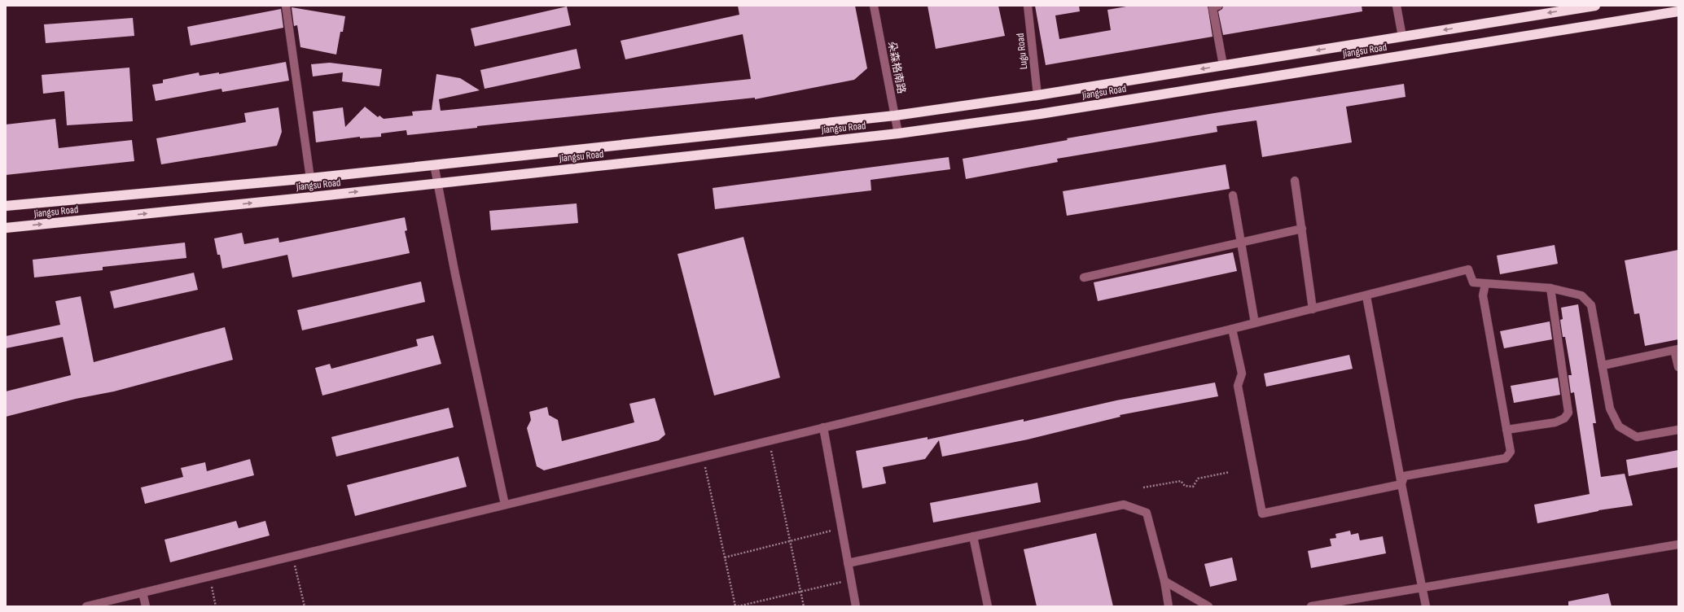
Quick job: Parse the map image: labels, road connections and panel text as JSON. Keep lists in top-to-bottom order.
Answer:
{
  "streets": {
    "highway": ["Jiangsu Road"],
    "street": ["Lugu Road", "朵森格南路"]
  },
  "crossings": [
    ["Jiangsu Road", "Lugu Road"],
    ["Jiangsu Road", "朵森格南路"]
  ]
}
